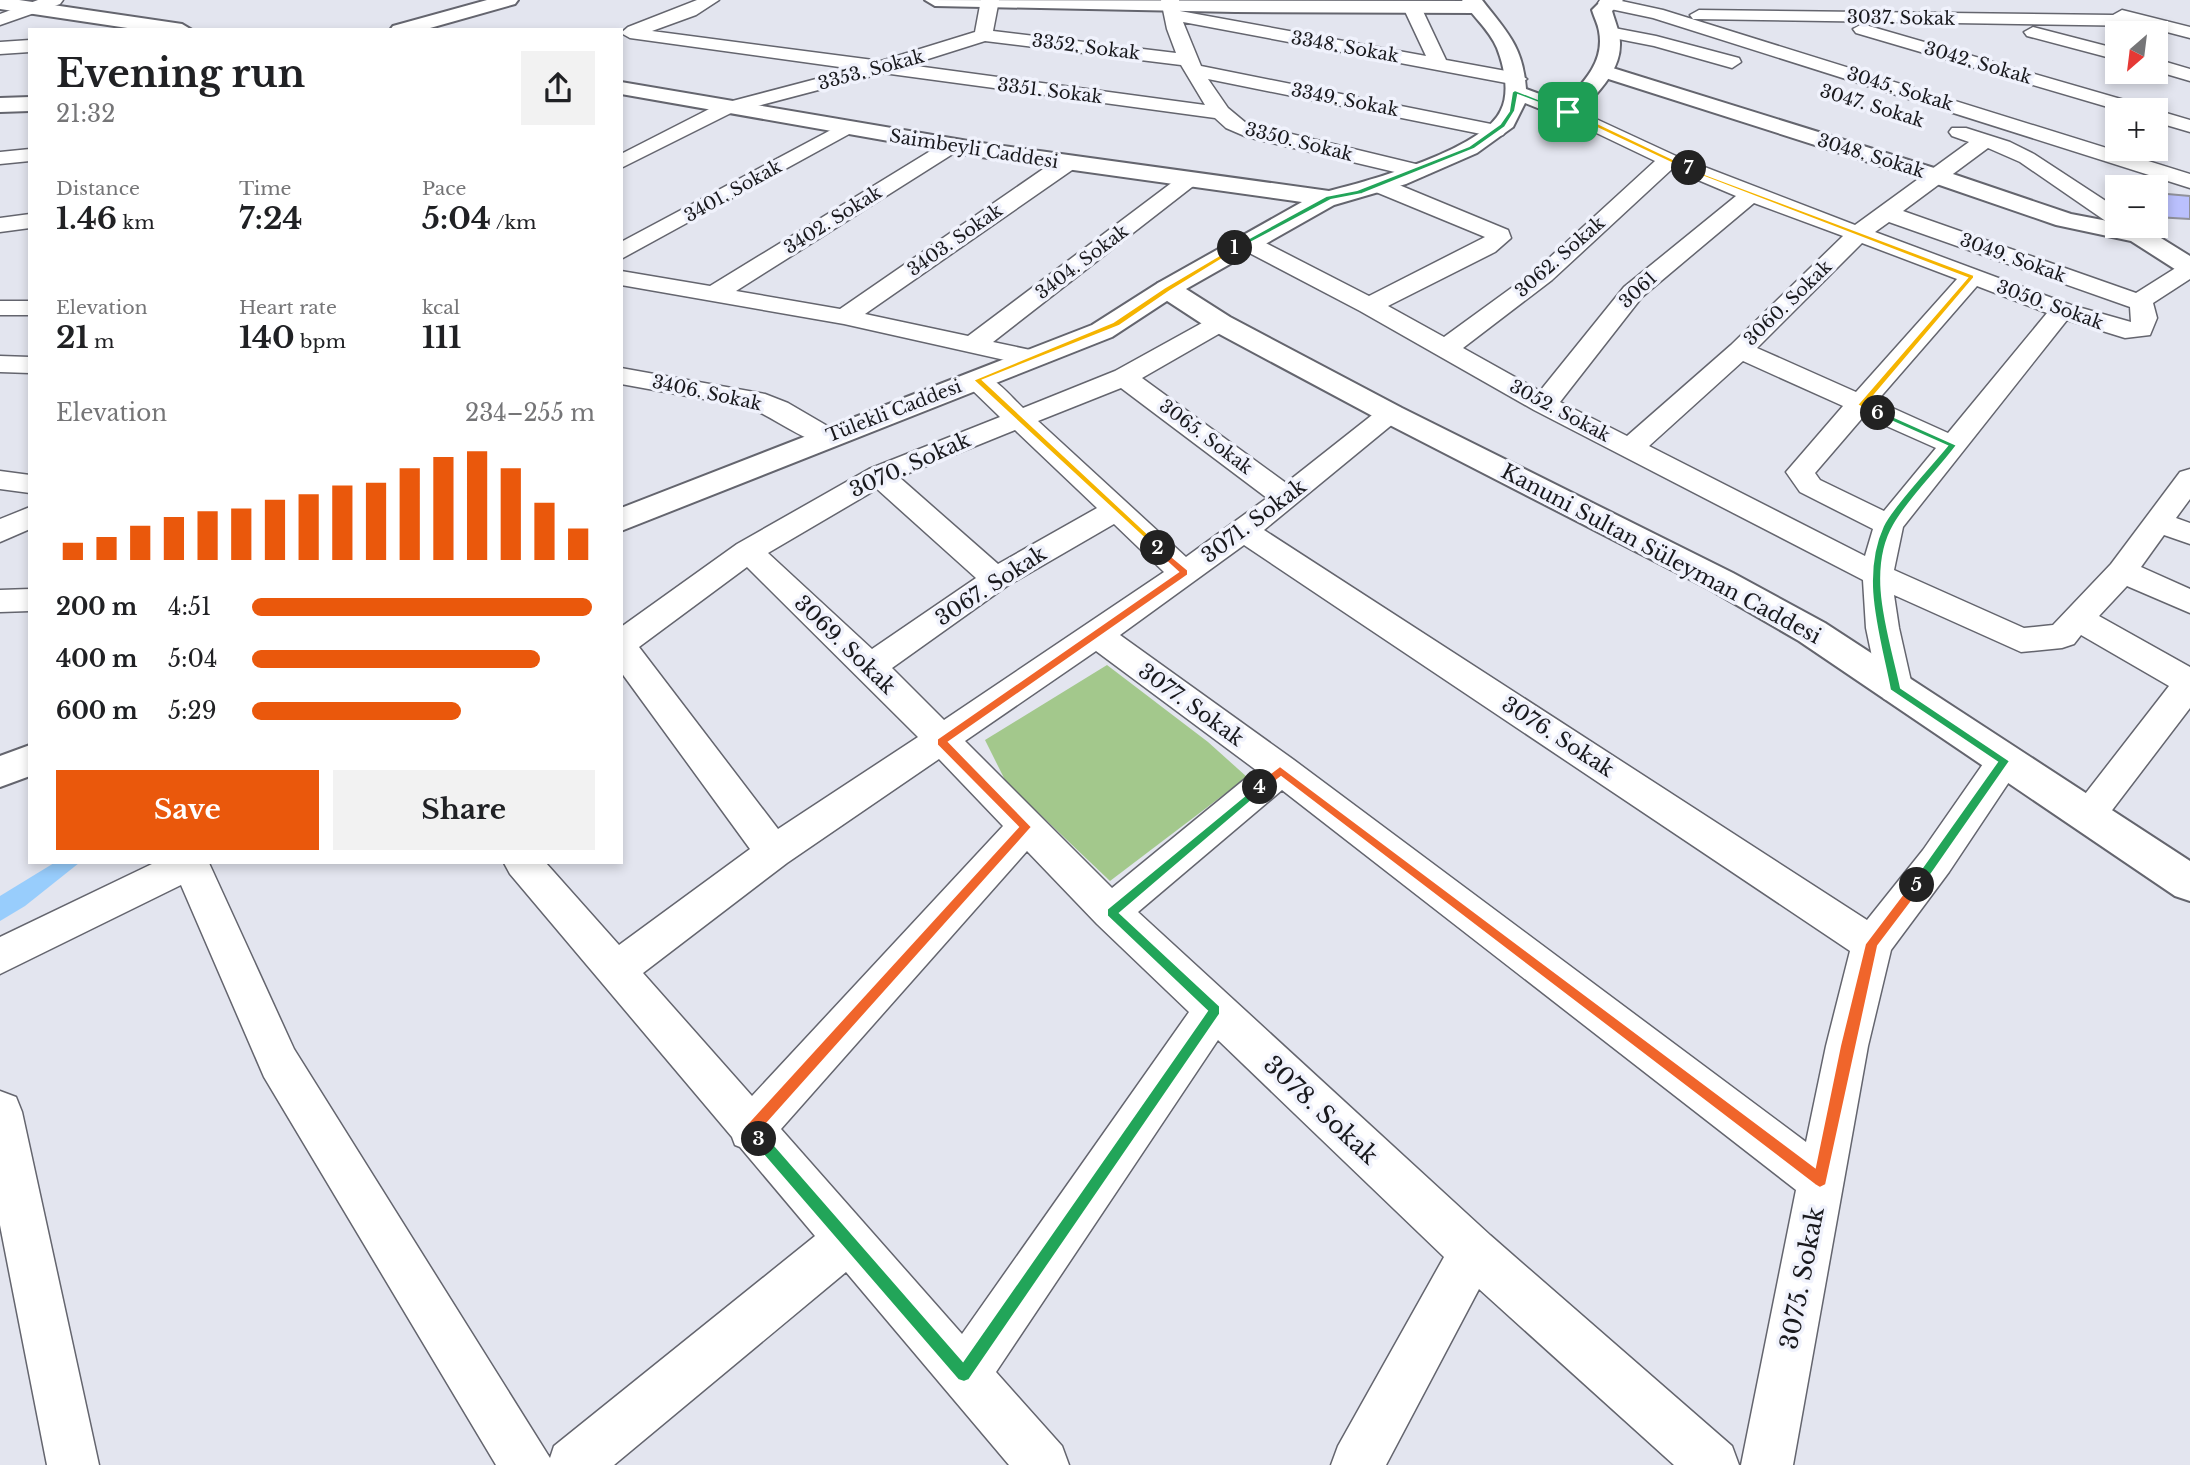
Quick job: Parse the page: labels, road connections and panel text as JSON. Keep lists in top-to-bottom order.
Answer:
{
  "streets": {
    "main road": [
      "Saimbeyli Caddesi",
      "3048. Sokak",
      "Tülekli Caddesi",
      "Kanuni Sultan Süleyman Caddesi"
    ],
    "street": [
      "3037. Sokak",
      "3352. Sokak",
      "3348. Sokak",
      "3042. Sokak",
      "3353. Sokak",
      "3045. Sokak",
      "3351. Sokak",
      "3349. Sokak",
      "3047. Sokak",
      "3350. Sokak",
      "3401. Sokak",
      "3402. Sokak",
      "3403. Sokak",
      "3062. Sokak",
      "3049. Sokak",
      "3404. Sokak",
      "3061",
      "3060. Sokak",
      "3050. Sokak",
      "3406. Sokak",
      "3052. Sokak",
      "3065. Sokak",
      "3070. Sokak",
      "3071. Sokak",
      "3067. Sokak",
      "3069. Sokak",
      "3077. Sokak",
      "3076. Sokak",
      "3078. Sokak",
      "3075. Sokak"
    ]
  },
  "crossings": [
    ["3037. Sokak", "3042. Sokak"],
    ["3037. Sokak", "3045. Sokak"],
    ["3352. Sokak", "3353. Sokak"],
    ["3352. Sokak", "3349. Sokak"],
    ["3352. Sokak", "3350. Sokak"],
    ["3348. Sokak", "3350. Sokak"],
    ["3348. Sokak", "Tülekli Caddesi"],
    ["3353. Sokak", "3351. Sokak"],
    ["3353. Sokak", "Saimbeyli Caddesi"],
    ["3351. Sokak", "3350. Sokak"],
    ["3349. Sokak", "3350. Sokak"],
    ["3349. Sokak", "Tülekli Caddesi"],
    ["3047. Sokak", "3060. Sokak"],
    ["3350. Sokak", "Tülekli Caddesi"],
    ["Saimbeyli Caddesi", "3401. Sokak"],
    ["Saimbeyli Caddesi", "3402. Sokak"],
    ["Saimbeyli Caddesi", "3403. Sokak"],
    ["Saimbeyli Caddesi", "3404. Sokak"],
    ["Saimbeyli Caddesi", "Tülekli Caddesi"],
    ["3048. Sokak", "3060. Sokak"],
    ["3062. Sokak", "3050. Sokak"],
    ["3062. Sokak", "3052. Sokak"],
    ["3049. Sokak", "3060. Sokak"],
    ["3049. Sokak", "3050. Sokak"],
    ["3061", "3050. Sokak"],
    ["3061", "3052. Sokak"],
    ["3060. Sokak", "3050. Sokak"],
    ["3060. Sokak", "3052. Sokak"],
    ["3406. Sokak", "Tülekli Caddesi"],
    ["Tülekli Caddesi", "3052. Sokak"],
    ["Tülekli Caddesi", "Kanuni Sultan Süleyman Caddesi"],
    ["3065. Sokak", "3070. Sokak"],
    ["3065. Sokak", "3071. Sokak"],
    ["3070. Sokak", "3071. Sokak"],
    ["3070. Sokak", "Kanuni Sultan Süleyman Caddesi"],
    ["3070. Sokak", "3069. Sokak"],
    ["3071. Sokak", "Kanuni Sultan Süleyman Caddesi"],
    ["3071. Sokak", "3069. Sokak"],
    ["3071. Sokak", "3077. Sokak"],
    ["3071. Sokak", "3076. Sokak"],
    ["3071. Sokak", "3078. Sokak"],
    ["Kanuni Sultan Süleyman Caddesi", "3075. Sokak"],
    ["3067. Sokak", "3069. Sokak"],
    ["3069. Sokak", "3078. Sokak"],
    ["3077. Sokak", "3075. Sokak"],
    ["3076. Sokak", "3075. Sokak"]
  ],
  "north": "bottom left",
  "page": {
    "map_buttons": ["+", "−"],
    "heading": ["Evening run", "21:32"],
    "stats": [
      ["Distance", "1.46 km"],
      ["Time", "7:24"],
      ["Pace", "5:04 /km"],
      ["Elevation", "21 m"],
      ["Heart rate", "140 bpm"],
      ["kcal", "111"]
    ],
    "pins": [
      "7",
      "1",
      "6",
      "2",
      "4",
      "5",
      "3"
    ],
    "chart": ["Elevation", "234–255 m"],
    "list": [
      {
        "name": "200 m",
        "note": "4:51"
      },
      {
        "name": "400 m",
        "note": "5:04"
      },
      {
        "name": "600 m",
        "note": "5:29"
      }
    ],
    "buttons": ["Save", "Share"]
  }
}
